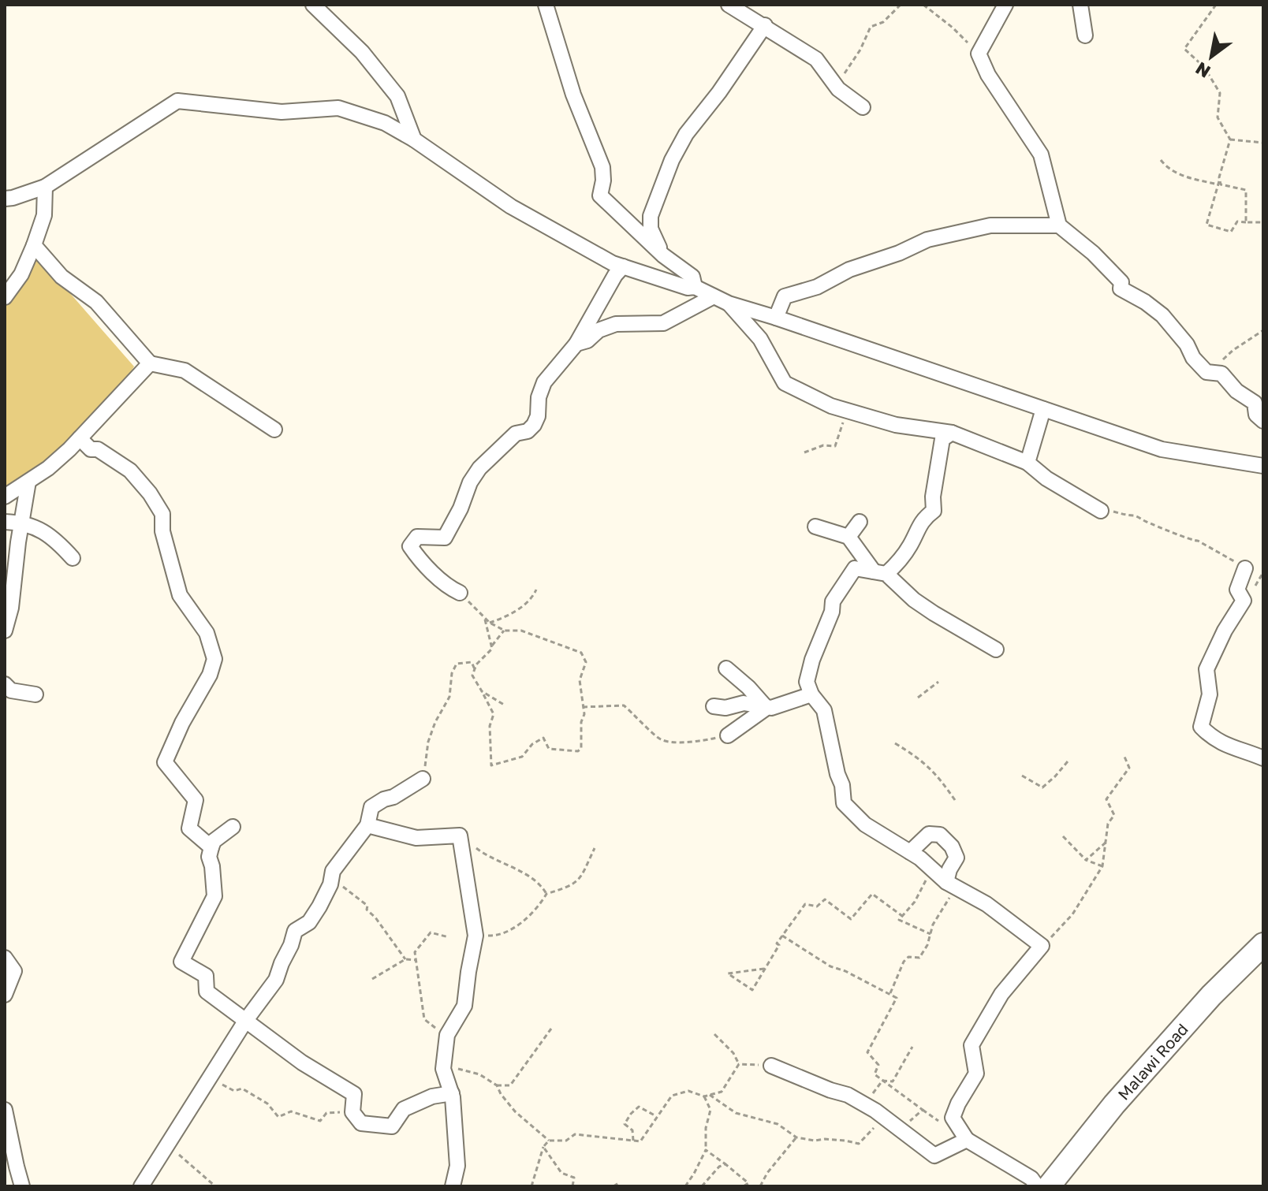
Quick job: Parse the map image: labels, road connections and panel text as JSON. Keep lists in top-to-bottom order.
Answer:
{
  "streets": {
    "main road": ["Malawi Road"]
  },
  "north": "bottom left"
}
